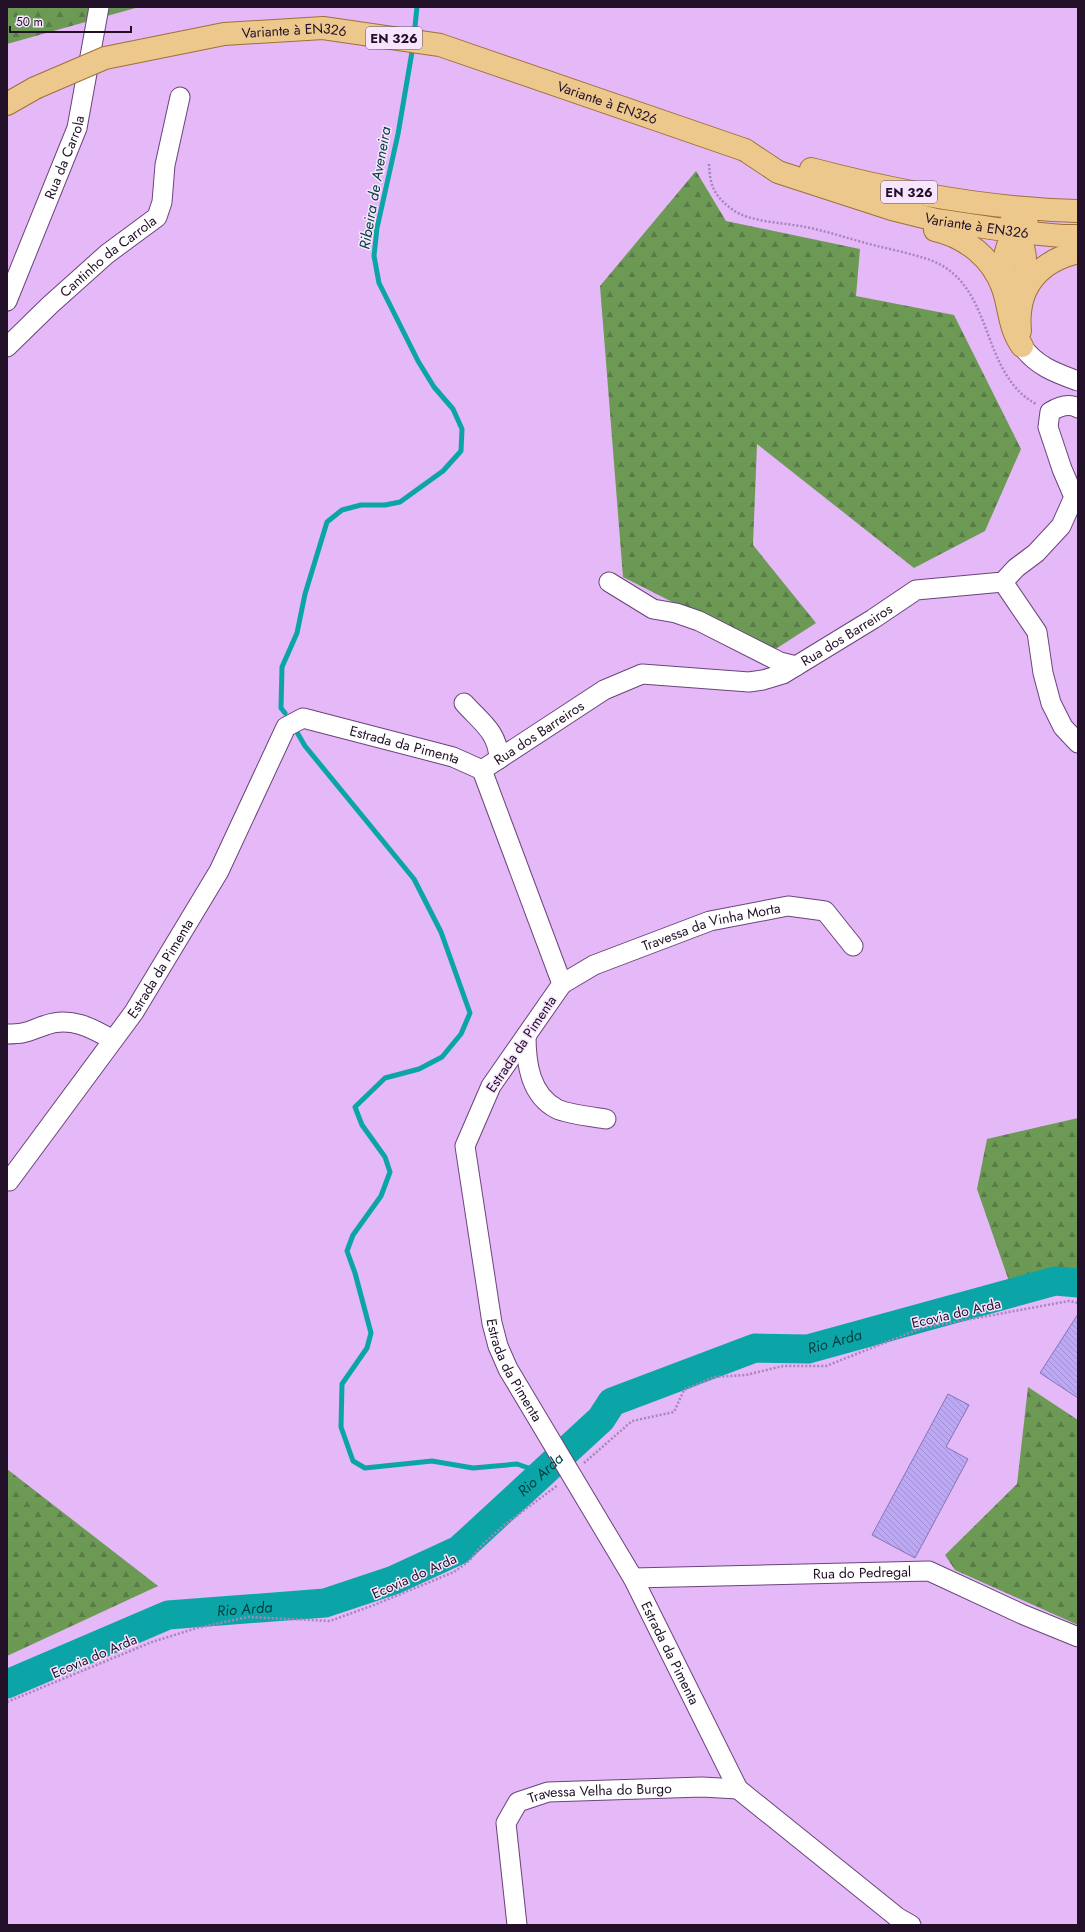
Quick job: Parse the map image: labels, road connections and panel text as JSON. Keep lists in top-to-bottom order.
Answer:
{
  "streets": {
    "main road": ["Variante à EN326", "EN 326"],
    "street": [
      "Rua da Carrola",
      "Cantinho da Carrola",
      "Rua dos Barreiros",
      "Estrada da Pimenta",
      "Travessa da Vinha Morta",
      "Rua do Pedregal",
      "Travessa Velha do Burgo"
    ],
    "path": ["Ecovia do Arda"]
  },
  "crossings": [
    ["Rua dos Barreiros", "Estrada da Pimenta"],
    ["Estrada da Pimenta", "Travessa da Vinha Morta"],
    ["Estrada da Pimenta", "Ecovia do Arda"],
    ["Estrada da Pimenta", "Rua do Pedregal"],
    ["Estrada da Pimenta", "Travessa Velha do Burgo"]
  ],
  "water": ["Ribeira de Aveneira", "Rio Arda"],
  "scale_bar": "50 m"
}
